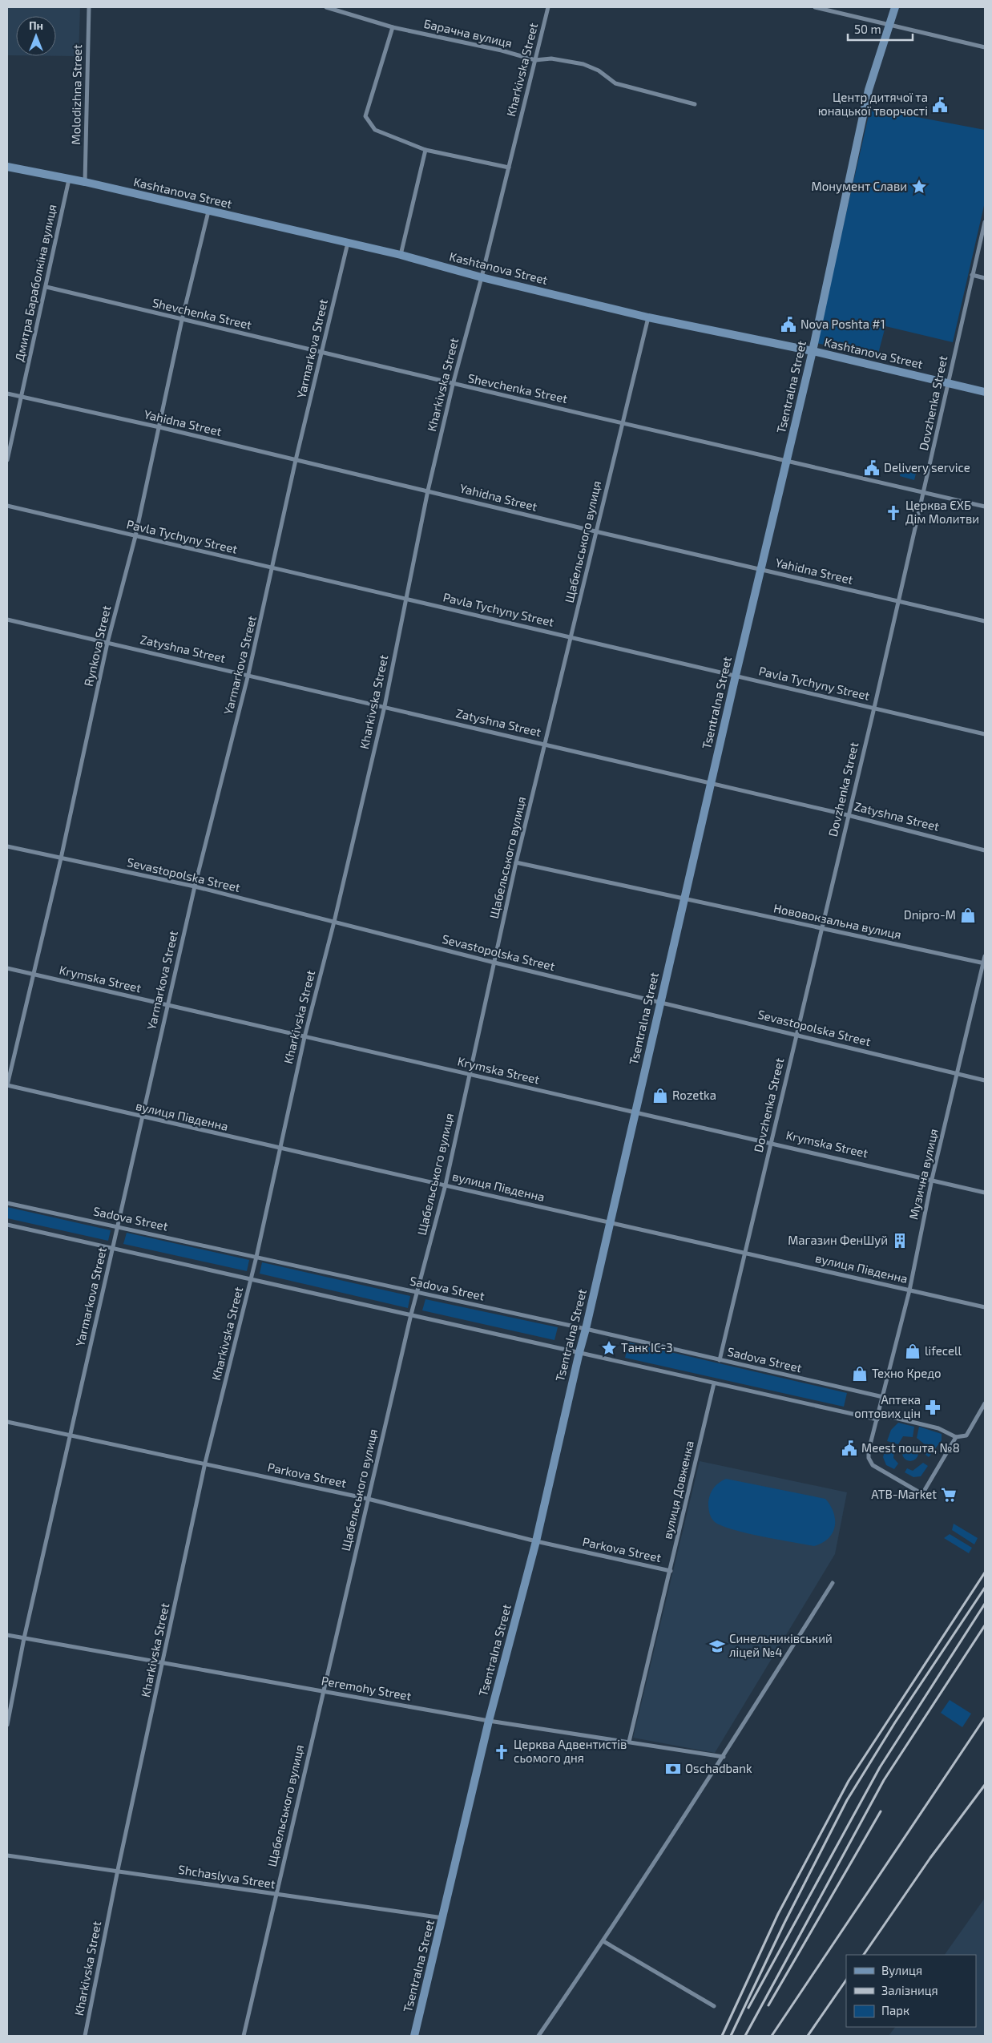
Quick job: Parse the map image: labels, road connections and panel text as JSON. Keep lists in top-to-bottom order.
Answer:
{
  "streets": {
    "main road": ["Kashtanova Street", "Tsentralna Street"],
    "street": [
      "Барачна вулиця",
      "Kharkivska Street",
      "Molodizhna Street",
      "Дмитра Бараболкіна вулиця",
      "Shevchenka Street",
      "Yarmarkova Street",
      "Dovzhenka Street",
      "Yahidna Street",
      "Pavla Tychyny Street",
      "Щабельського вулиця",
      "Rynkova Street",
      "Zatyshna Street",
      "Sevastopolska Street",
      "Нововокзальна вулиця",
      "Krymska Street",
      "вулиця Південна",
      "Музична вулиця",
      "Sadova Street",
      "Parkova Street",
      "вулиця Довженка",
      "Peremohy Street",
      "Shchaslyva Street"
    ]
  },
  "crossings": [
    ["Барачна вулиця", "Kharkivska Street"],
    ["Kharkivska Street", "Kashtanova Street"],
    ["Kharkivska Street", "Shevchenka Street"],
    ["Kharkivska Street", "Yahidna Street"],
    ["Kharkivska Street", "Pavla Tychyny Street"],
    ["Kharkivska Street", "Zatyshna Street"],
    ["Kharkivska Street", "Sevastopolska Street"],
    ["Kharkivska Street", "Krymska Street"],
    ["Kharkivska Street", "вулиця Південна"],
    ["Kharkivska Street", "Sadova Street"],
    ["Kharkivska Street", "Parkova Street"],
    ["Kharkivska Street", "Peremohy Street"],
    ["Kharkivska Street", "Shchaslyva Street"],
    ["Molodizhna Street", "Kashtanova Street"],
    ["Kashtanova Street", "Дмитра Бараболкіна вулиця"],
    ["Kashtanova Street", "Yarmarkova Street"],
    ["Kashtanova Street", "Tsentralna Street"],
    ["Kashtanova Street", "Dovzhenka Street"],
    ["Kashtanova Street", "Щабельського вулиця"],
    ["Kashtanova Street", "Rynkova Street"],
    ["Дмитра Бараболкіна вулиця", "Shevchenka Street"],
    ["Дмитра Бараболкіна вулиця", "Yahidna Street"],
    ["Shevchenka Street", "Yarmarkova Street"],
    ["Shevchenka Street", "Tsentralna Street"],
    ["Shevchenka Street", "Dovzhenka Street"],
    ["Shevchenka Street", "Щабельського вулиця"],
    ["Shevchenka Street", "Rynkova Street"],
    ["Yarmarkova Street", "Yahidna Street"],
    ["Yarmarkova Street", "Pavla Tychyny Street"],
    ["Yarmarkova Street", "Zatyshna Street"],
    ["Yarmarkova Street", "Sevastopolska Street"],
    ["Yarmarkova Street", "Krymska Street"],
    ["Yarmarkova Street", "вулиця Південна"],
    ["Yarmarkova Street", "Sadova Street"],
    ["Yarmarkova Street", "Parkova Street"],
    ["Yarmarkova Street", "Peremohy Street"],
    ["Tsentralna Street", "Yahidna Street"],
    ["Tsentralna Street", "Pavla Tychyny Street"],
    ["Tsentralna Street", "Zatyshna Street"],
    ["Tsentralna Street", "Sevastopolska Street"],
    ["Tsentralna Street", "Нововокзальна вулиця"],
    ["Tsentralna Street", "Krymska Street"],
    ["Tsentralna Street", "вулиця Південна"],
    ["Tsentralna Street", "Sadova Street"],
    ["Tsentralna Street", "Parkova Street"],
    ["Tsentralna Street", "Peremohy Street"],
    ["Tsentralna Street", "Shchaslyva Street"],
    ["Dovzhenka Street", "Yahidna Street"],
    ["Dovzhenka Street", "Pavla Tychyny Street"],
    ["Dovzhenka Street", "Zatyshna Street"],
    ["Dovzhenka Street", "Sevastopolska Street"],
    ["Dovzhenka Street", "Нововокзальна вулиця"],
    ["Dovzhenka Street", "Krymska Street"],
    ["Dovzhenka Street", "вулиця Південна"],
    ["Dovzhenka Street", "Sadova Street"],
    ["Yahidna Street", "Щабельського вулиця"],
    ["Yahidna Street", "Rynkova Street"],
    ["Pavla Tychyny Street", "Щабельського вулиця"],
    ["Pavla Tychyny Street", "Rynkova Street"],
    ["Щабельського вулиця", "Zatyshna Street"],
    ["Щабельського вулиця", "Sevastopolska Street"],
    ["Щабельського вулиця", "Нововокзальна вулиця"],
    ["Щабельського вулиця", "Krymska Street"],
    ["Щабельського вулиця", "вулиця Південна"],
    ["Щабельського вулиця", "Sadova Street"],
    ["Щабельського вулиця", "Parkova Street"],
    ["Щабельського вулиця", "Peremohy Street"],
    ["Щабельського вулиця", "Shchaslyva Street"],
    ["Rynkova Street", "Zatyshna Street"],
    ["Rynkova Street", "Sevastopolska Street"],
    ["Rynkova Street", "Krymska Street"],
    ["Rynkova Street", "вулиця Південна"],
    ["Sevastopolska Street", "Музична вулиця"],
    ["Нововокзальна вулиця", "Музична вулиця"],
    ["Krymska Street", "Музична вулиця"],
    ["вулиця Південна", "Музична вулиця"],
    ["Музична вулиця", "Sadova Street"],
    ["Parkova Street", "вулиця Довженка"],
    ["вулиця Довженка", "Peremohy Street"]
  ],
  "places": {
    "public building": [
      "Центр дитячої та юнацької творчості",
      "Nova Poshta #1",
      "Delivery service",
      "Meest пошта, №8"
    ],
    "place": ["Монумент Слави", "Танк ІС-3"],
    "church": ["Церква ЄХБ Дім Молитви", "Церква Адвентистів сьомого дня"],
    "shop": [
      "Dnipro-M",
      "Rozetka",
      "lifecell",
      "Техно Кредо"
    ],
    "building": ["Магазин ФенШуй"],
    "pharmacy": ["Аптека оптових цін"],
    "supermarket": ["ATB-Market"],
    "school or university": ["Синельниківський ліцей №4"],
    "bank": ["Oschadbank"]
  },
  "legend": ["Вулиця", "Залізниця", "Парк"],
  "scale_bar": "50 m",
  "north": "top"
}
